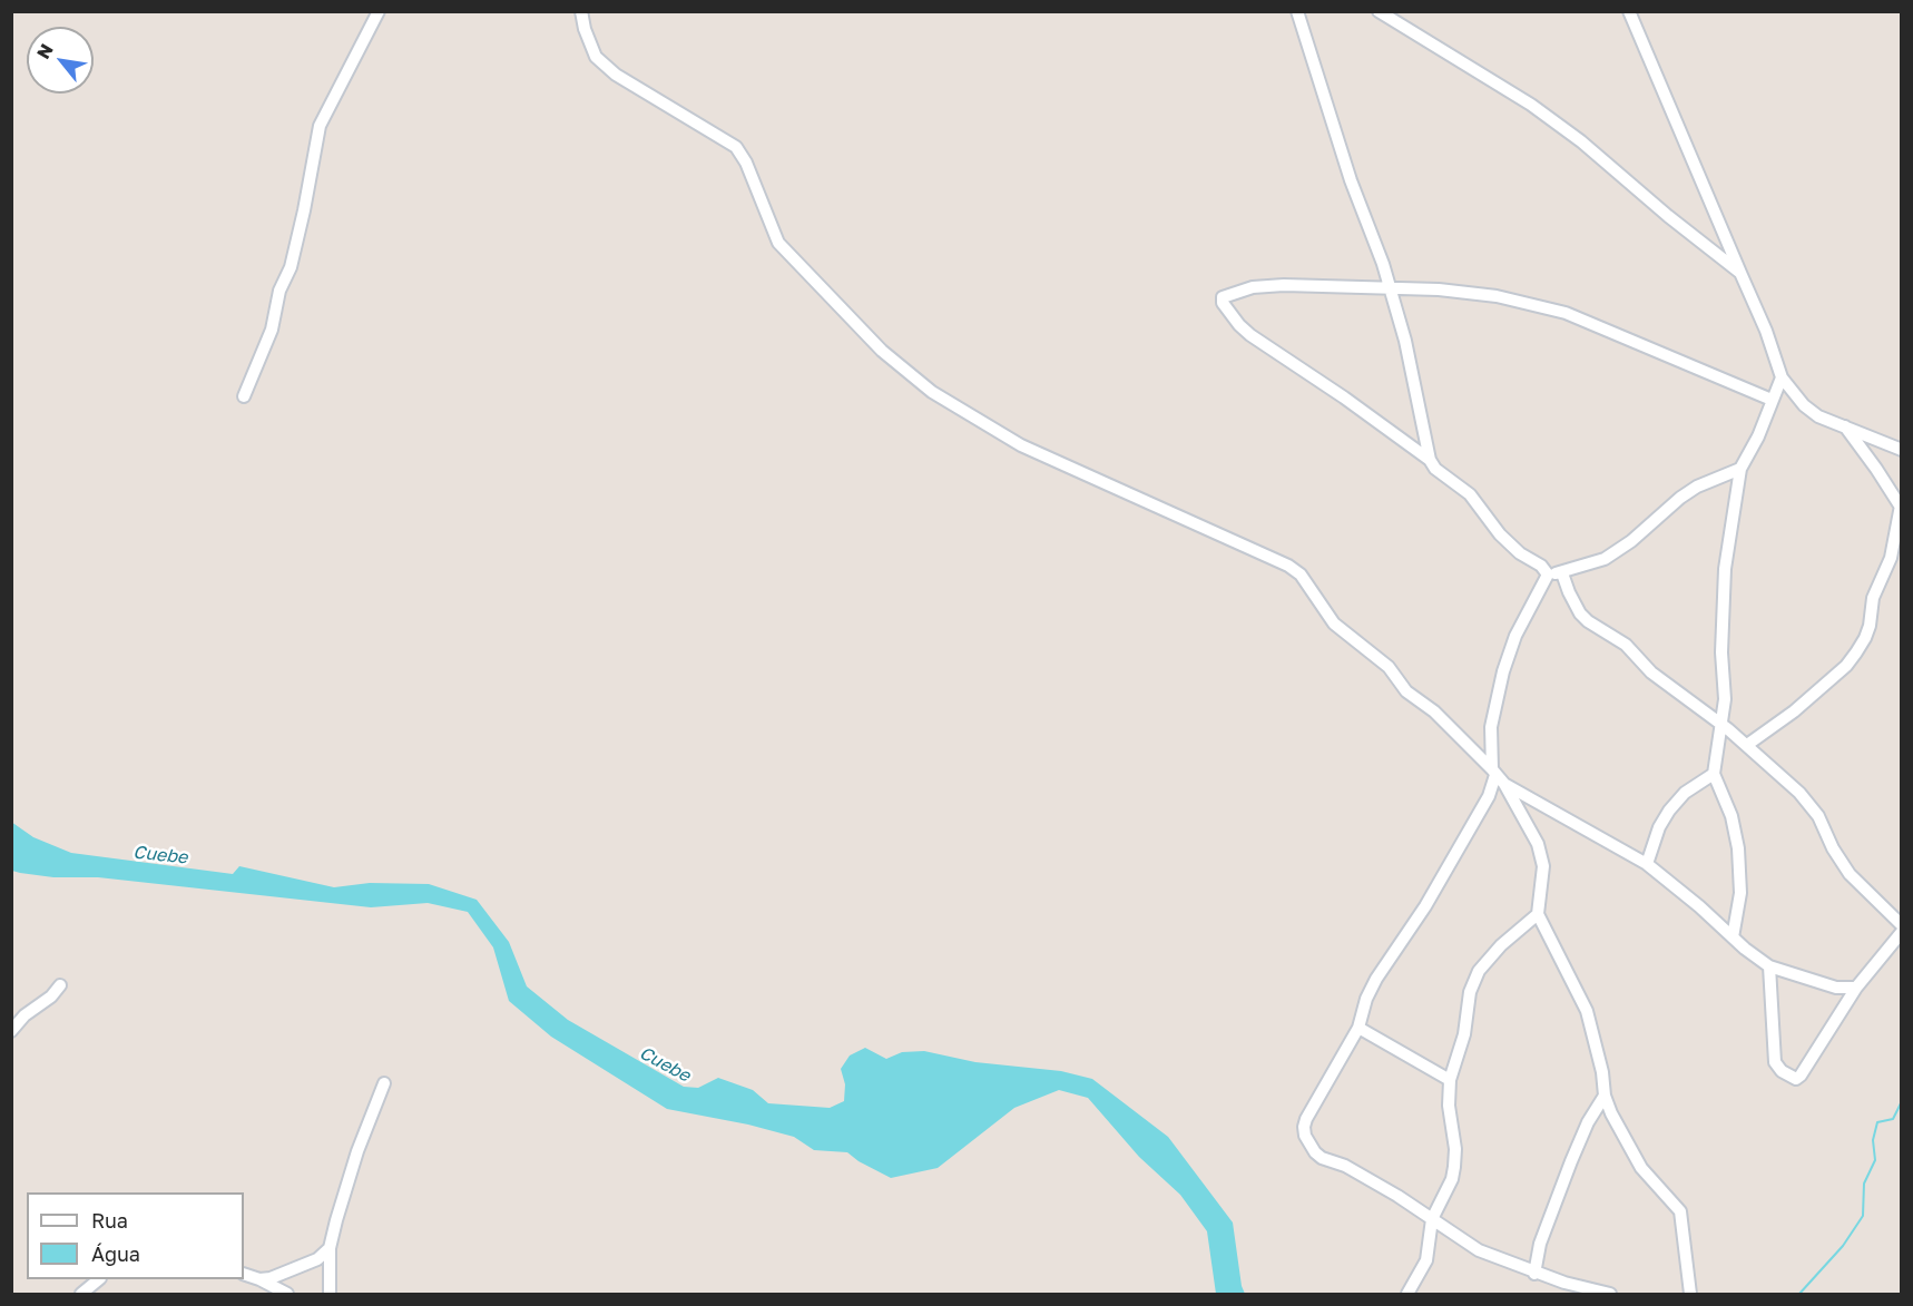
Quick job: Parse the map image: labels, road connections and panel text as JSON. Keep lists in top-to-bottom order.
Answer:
{
  "water": ["Cuebe"],
  "legend": ["Rua", "Água"],
  "north": "top left"
}
